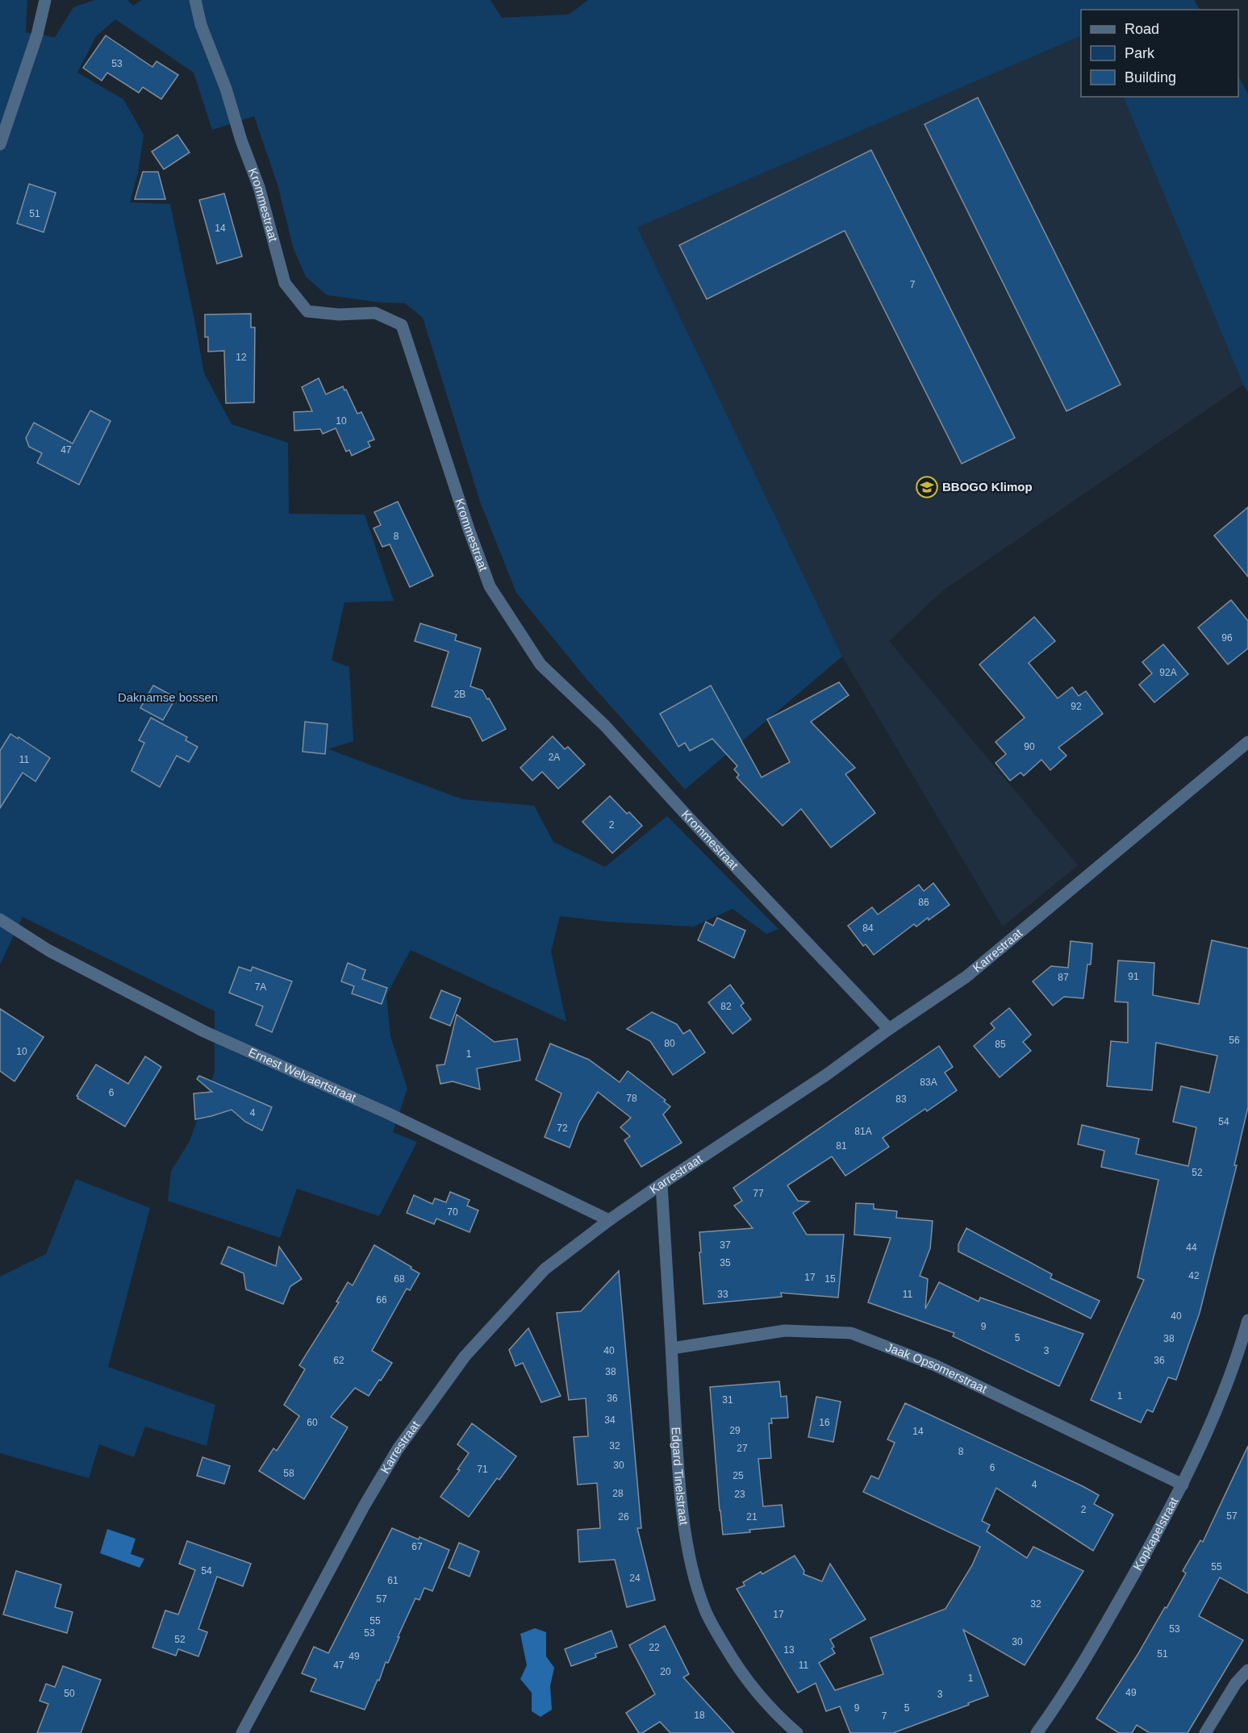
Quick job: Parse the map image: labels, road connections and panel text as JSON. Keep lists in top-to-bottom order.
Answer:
{
  "streets": {
    "street": [
      "Krommestraat",
      "Karrestraat",
      "Ernest Welvaertstraat",
      "Jaak Opsomerstraat",
      "Edgard Tinelstraat",
      "Kopkapelstraat"
    ]
  },
  "crossings": [
    ["Krommestraat", "Karrestraat"],
    ["Karrestraat", "Ernest Welvaertstraat"],
    ["Karrestraat", "Edgard Tinelstraat"],
    ["Jaak Opsomerstraat", "Edgard Tinelstraat"],
    ["Jaak Opsomerstraat", "Kopkapelstraat"]
  ],
  "parks": ["Daknamse bossen"],
  "places": {
    "school or university": ["BBOGO Klimop"]
  },
  "house_numbers": [
    "53",
    "51",
    "14",
    "7",
    "12",
    "10",
    "47",
    "8",
    "96",
    "92A",
    "2B",
    "92",
    "90",
    "2A",
    "11",
    "2",
    "86",
    "84",
    "91",
    "87",
    "7A",
    "82",
    "56",
    "80",
    "85",
    "10",
    "1",
    "83A",
    "6",
    "78",
    "83",
    "4",
    "54",
    "72",
    "81A",
    "81",
    "52",
    "77",
    "70",
    "37",
    "44",
    "35",
    "42",
    "17",
    "68",
    "15",
    "33",
    "11",
    "66",
    "40",
    "9",
    "5",
    "38",
    "40",
    "3",
    "62",
    "36",
    "38",
    "1",
    "36",
    "31",
    "34",
    "60",
    "16",
    "29",
    "14",
    "32",
    "27",
    "8",
    "30",
    "6",
    "71",
    "58",
    "25",
    "4",
    "28",
    "23",
    "2",
    "57",
    "26",
    "21",
    "67",
    "55",
    "54",
    "24",
    "61",
    "57",
    "32",
    "17",
    "55",
    "53",
    "53",
    "52",
    "30",
    "22",
    "13",
    "51",
    "49",
    "47",
    "11",
    "20",
    "1",
    "49",
    "50",
    "3",
    "9",
    "5",
    "18",
    "7"
  ],
  "legend": ["Road", "Park", "Building"]
}
